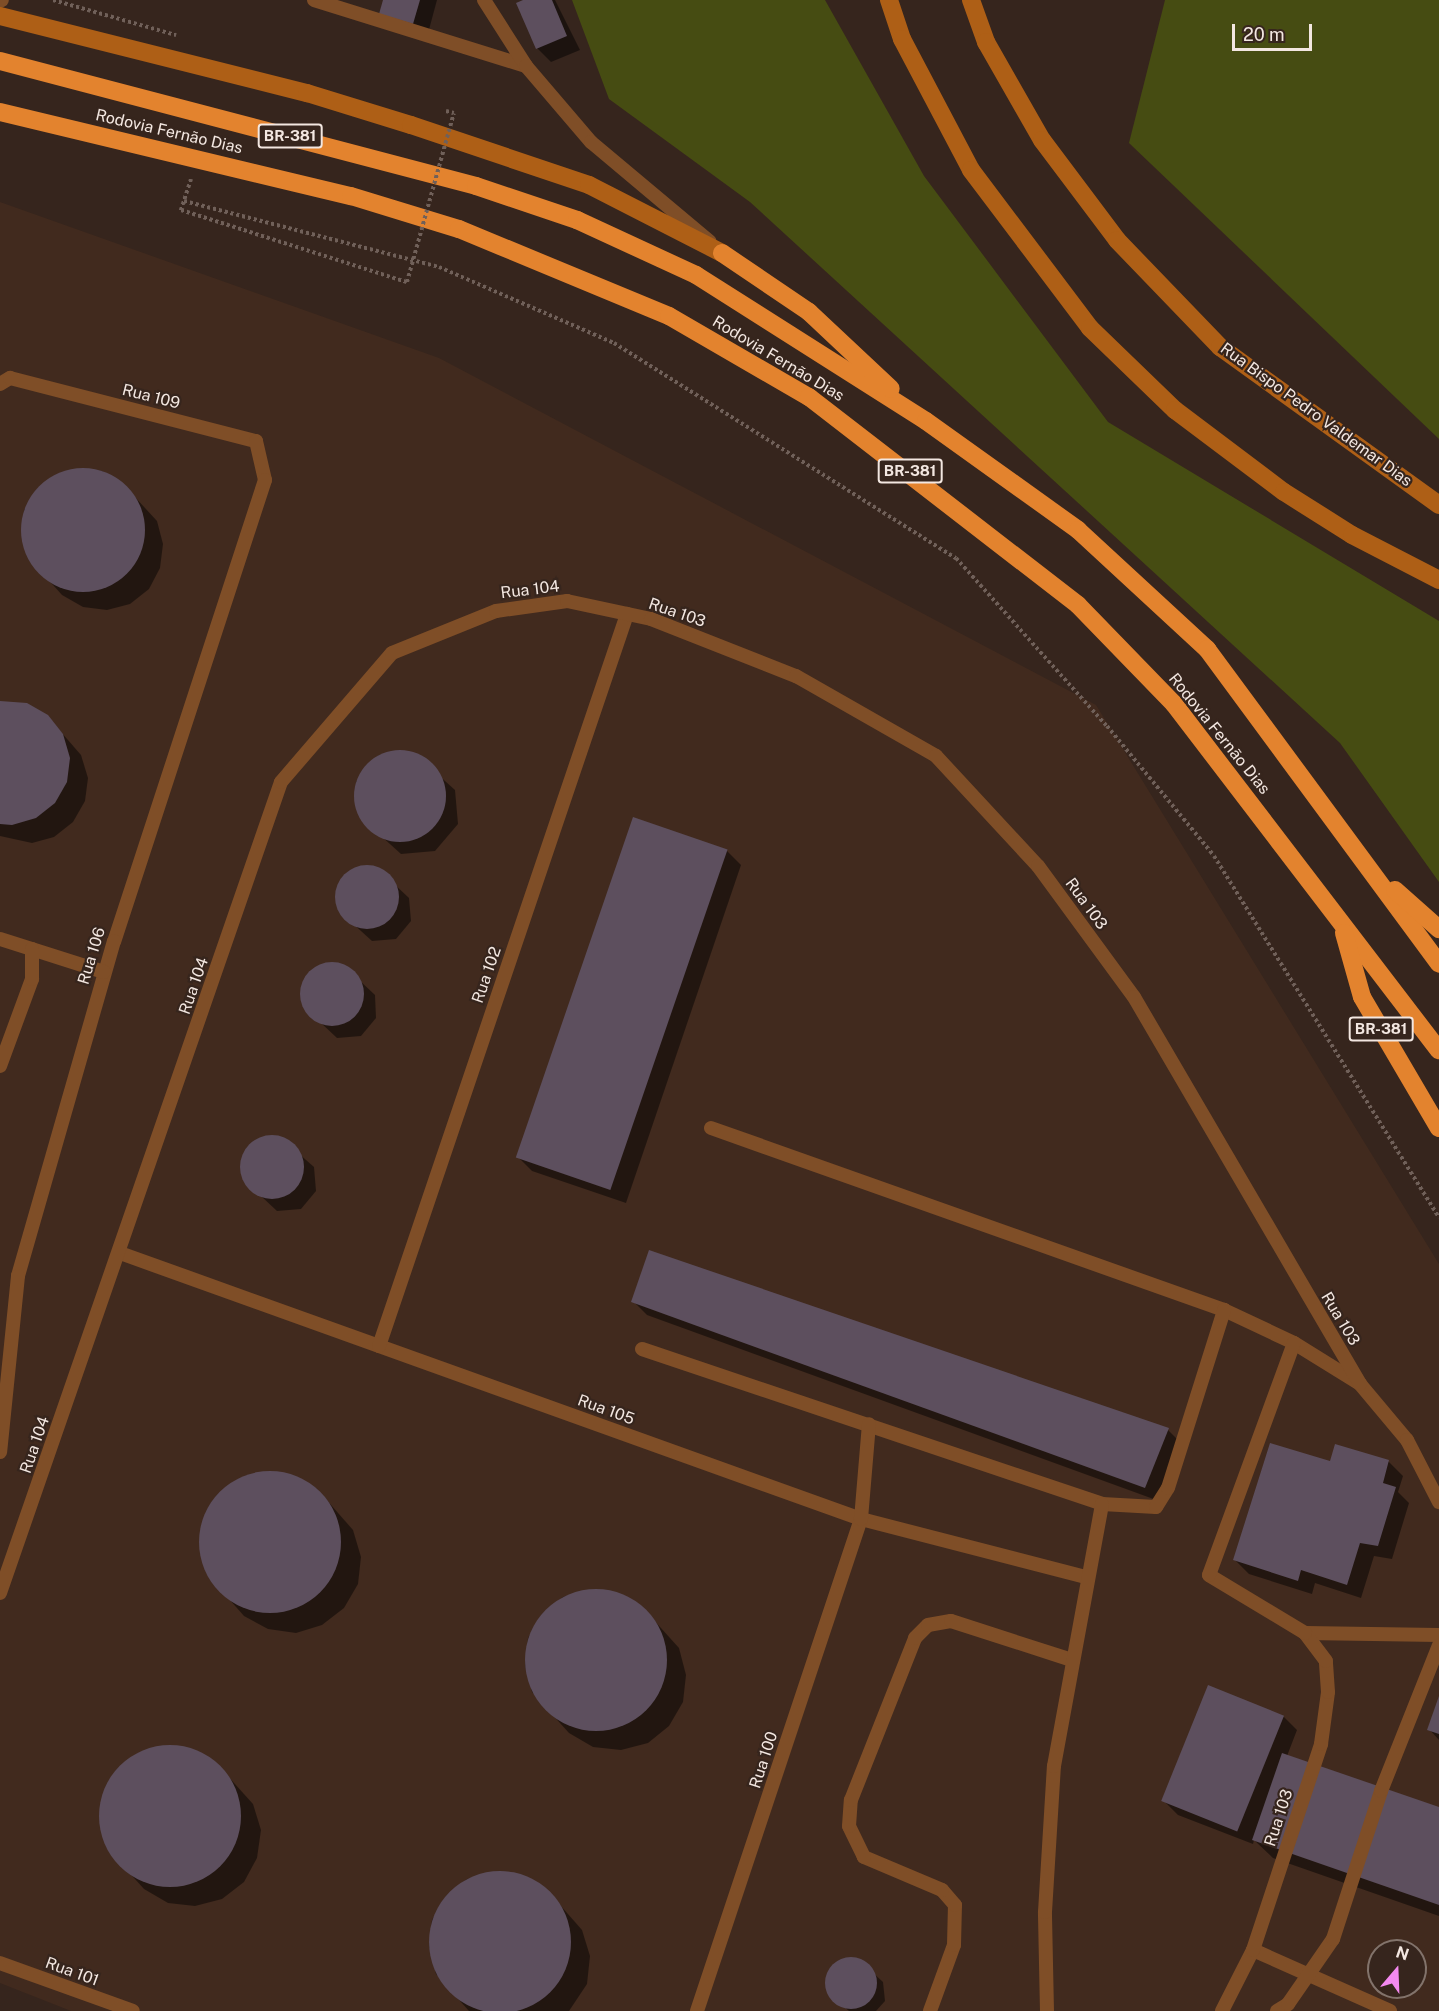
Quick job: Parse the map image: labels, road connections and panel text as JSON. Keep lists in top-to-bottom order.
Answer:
{
  "streets": {
    "highway": ["Rodovia Fernão Dias", "BR-381"],
    "main road": ["Rua Bispo Pedro Valdemar Dias"],
    "lane": [
      "Rua 109",
      "Rua 104",
      "Rua 103",
      "Rua 106",
      "Rua 102",
      "Rua 105",
      "Rua 100",
      "Rua 101"
    ]
  },
  "crossings": [
    ["Rodovia Fernão Dias", "BR-381"],
    ["Rua 109", "Rua 106"],
    ["Rua 104", "Rua 103"],
    ["Rua 104", "Rua 102"],
    ["Rua 104", "Rua 105"],
    ["Rua 103", "Rua 102"],
    ["Rua 102", "Rua 105"],
    ["Rua 105", "Rua 100"]
  ],
  "scale_bar": "20 m",
  "north": "top"
}
